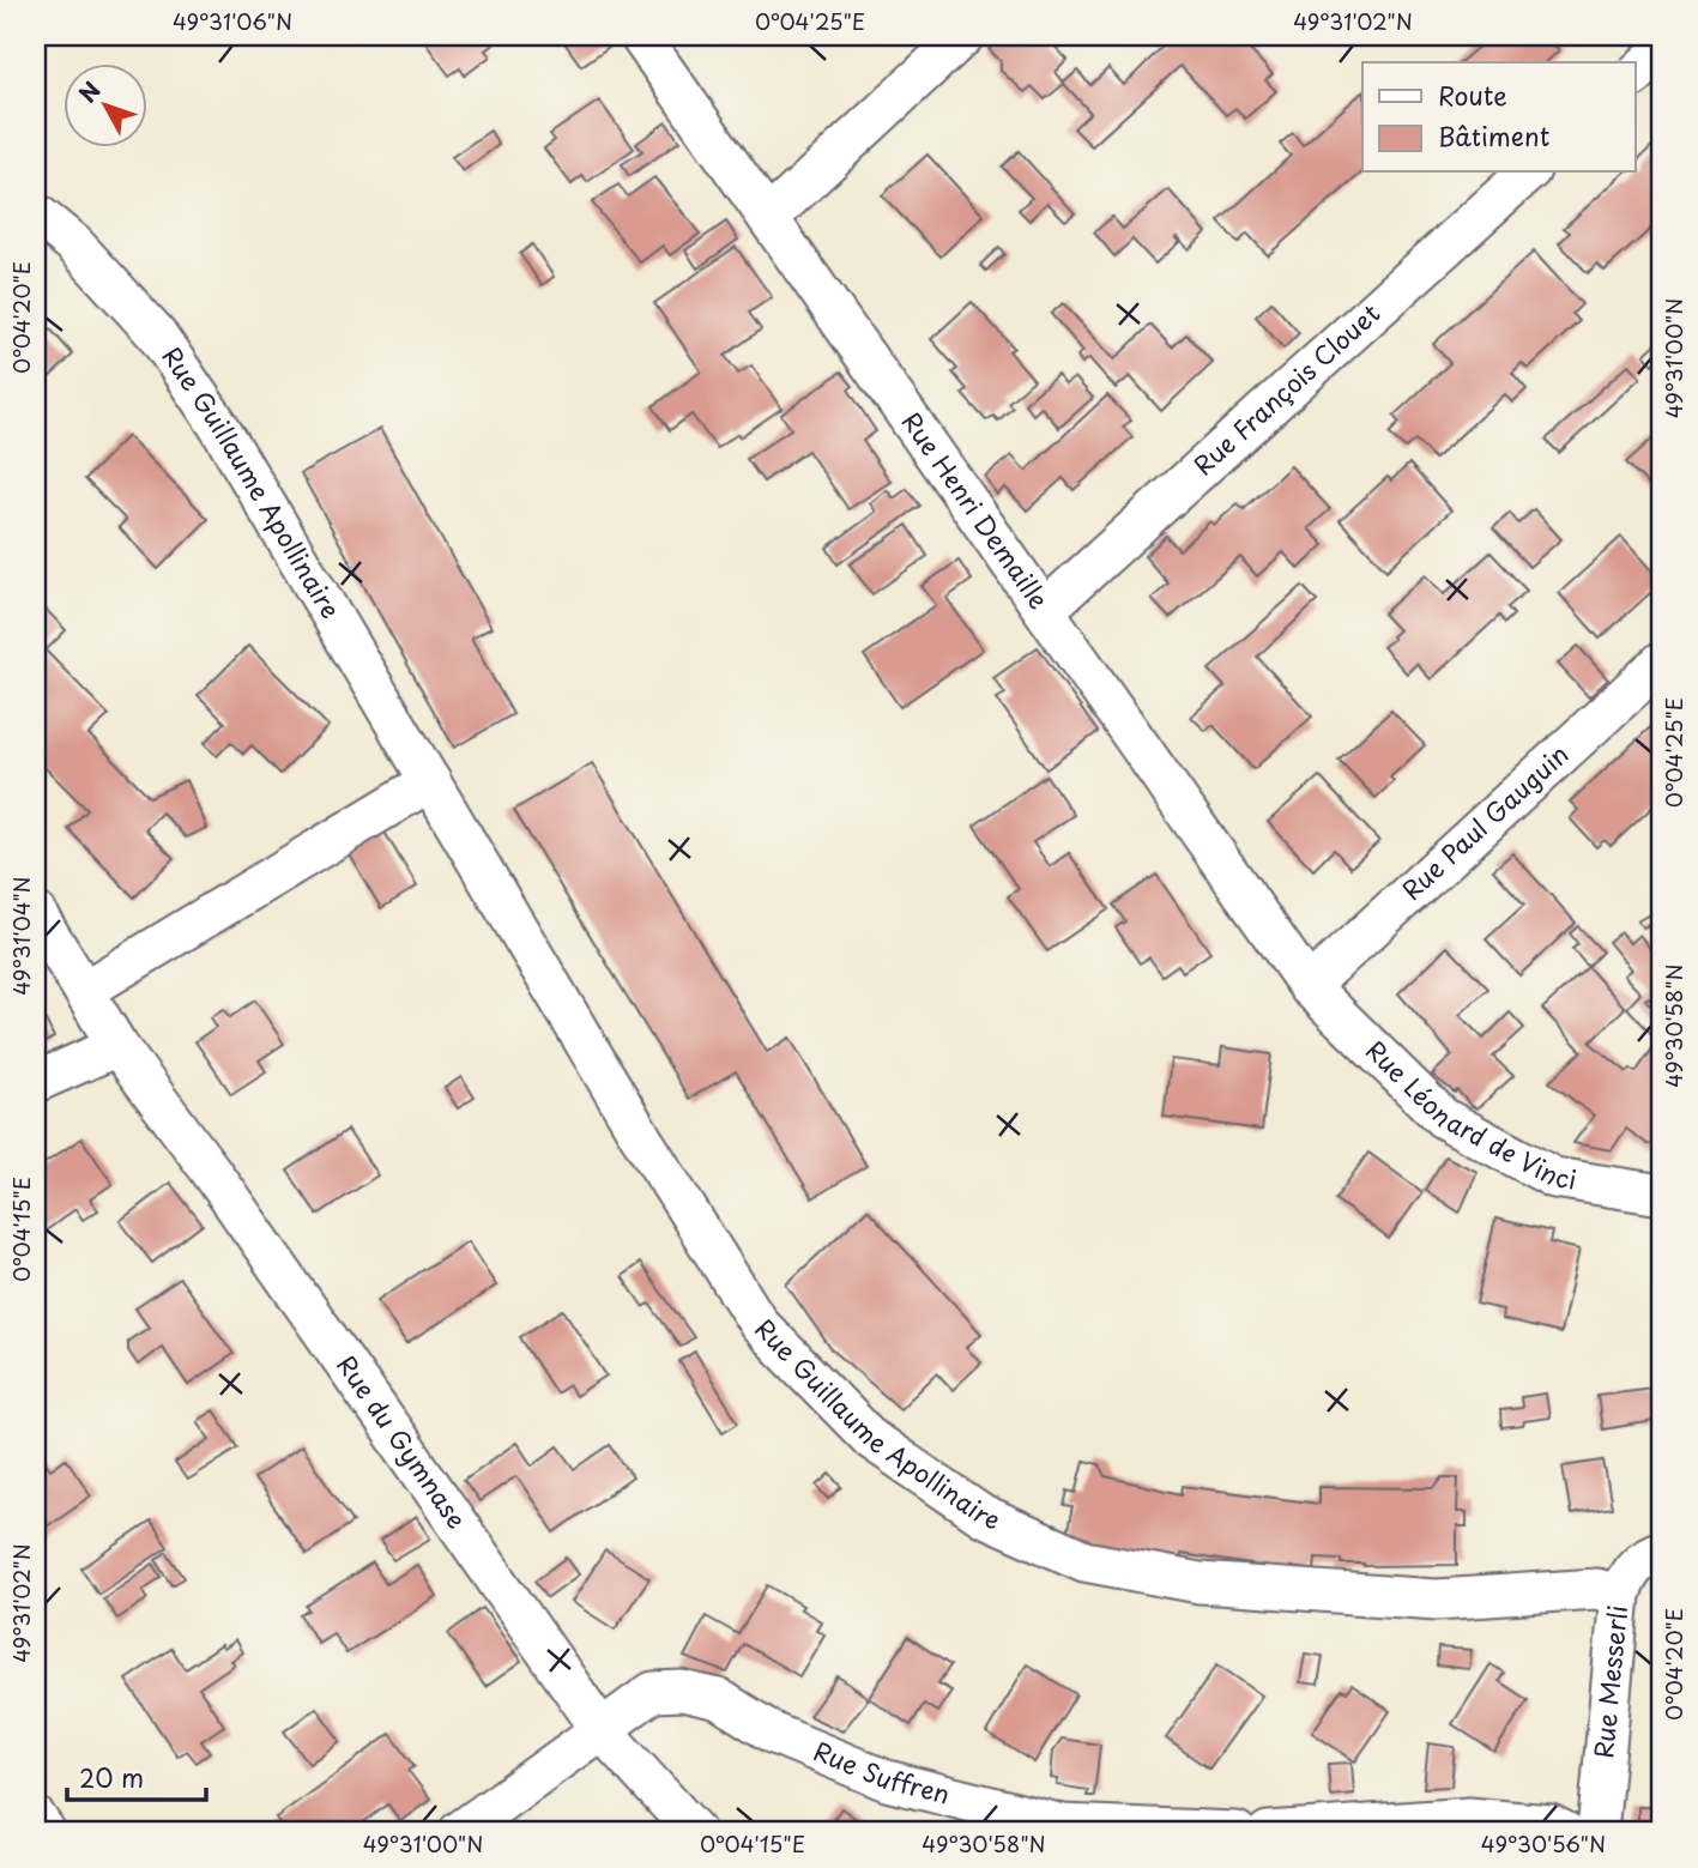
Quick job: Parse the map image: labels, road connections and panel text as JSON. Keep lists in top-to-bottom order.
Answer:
{
  "streets": {
    "street": [
      "Rue François Clouet",
      "Rue Guillaume Apollinaire",
      "Rue Henri Demaille",
      "Rue Paul Gauguin",
      "Rue Léonard de Vinci",
      "Rue du Gymnase",
      "Rue Messerli",
      "Rue Suffren"
    ]
  },
  "crossings": [
    ["Rue François Clouet", "Rue Henri Demaille"],
    ["Rue Guillaume Apollinaire", "Rue Messerli"],
    ["Rue Henri Demaille", "Rue Paul Gauguin"],
    ["Rue Henri Demaille", "Rue Léonard de Vinci"],
    ["Rue Paul Gauguin", "Rue Léonard de Vinci"],
    ["Rue du Gymnase", "Rue Suffren"]
  ],
  "legend": ["Route", "Bâtiment"],
  "scale_bar": "20 m",
  "north": "top left",
  "coordinates": [
    "49°31'06\"N",
    "0°04'25\"E",
    "49°31'02\"N",
    "0°04'20\"E",
    "49°31'00\"N",
    "49°31'04\"N",
    "49°30'58\"N",
    "0°04'15\"E",
    "49°30'56\"N"
  ]
}
